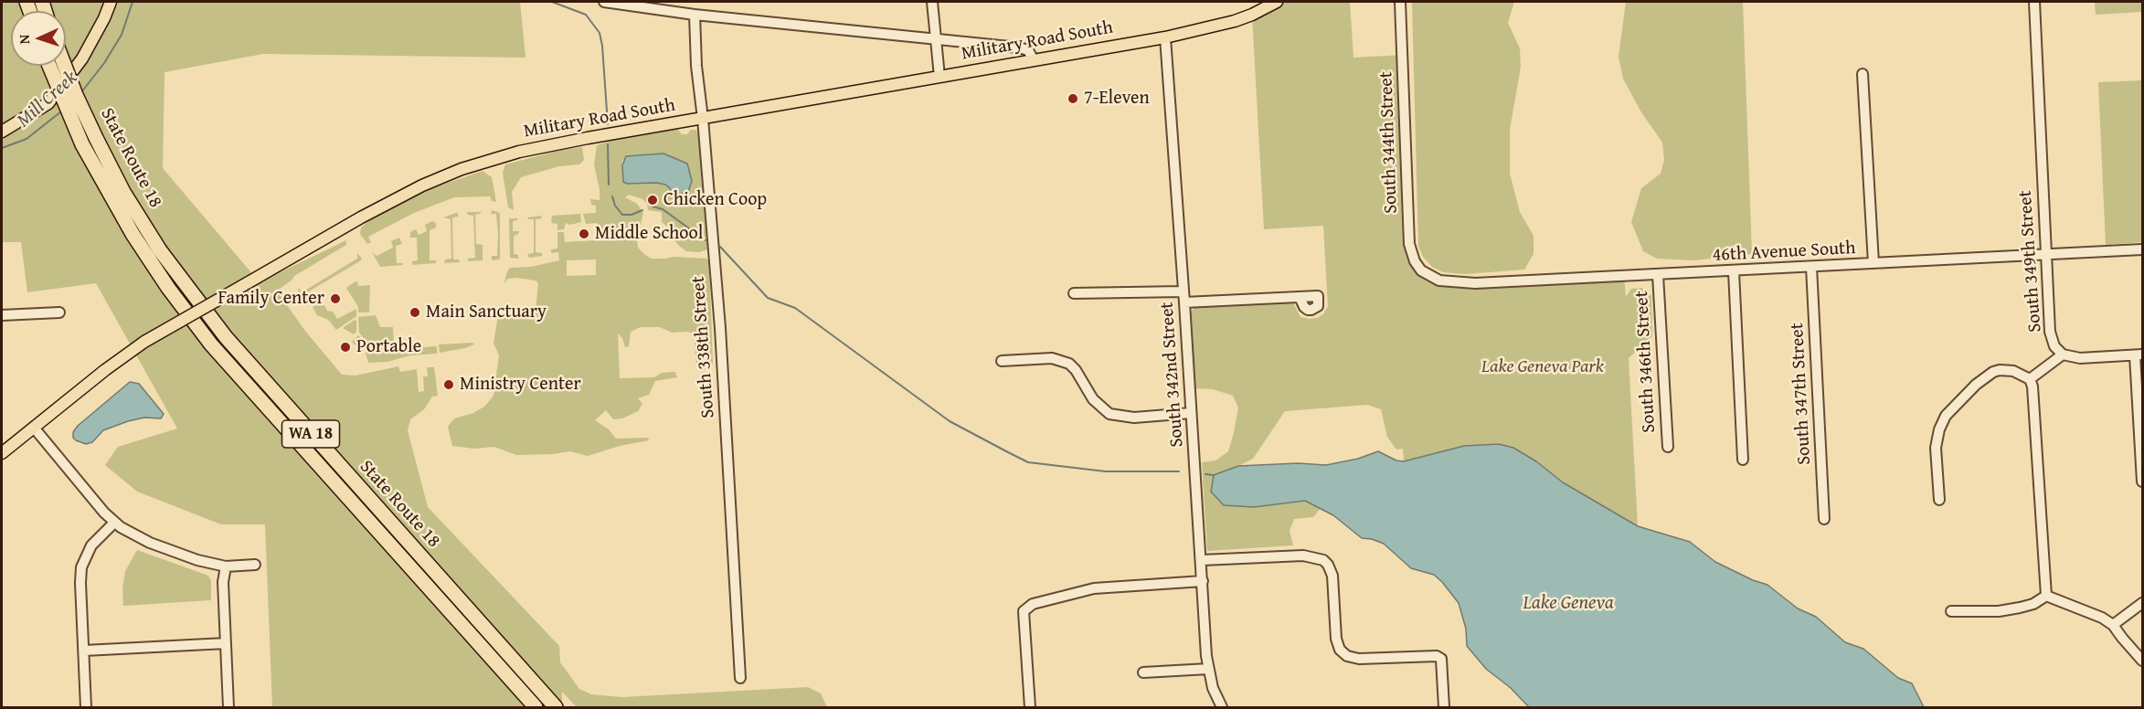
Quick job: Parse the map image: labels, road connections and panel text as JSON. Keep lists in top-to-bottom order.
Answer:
{
  "streets": {
    "highway": ["State Route 18", "WA 18"],
    "main road": ["Military Road South"],
    "street": [
      "South 344th Street",
      "46th Avenue South",
      "South 349th Street",
      "South 338th Street",
      "South 346th Street",
      "South 342nd Street",
      "South 347th Street"
    ]
  },
  "crossings": [
    ["Military Road South", "South 338th Street"],
    ["Military Road South", "South 342nd Street"],
    ["South 344th Street", "46th Avenue South"],
    ["46th Avenue South", "South 349th Street"],
    ["46th Avenue South", "South 346th Street"],
    ["46th Avenue South", "South 347th Street"]
  ],
  "water": ["Mill Creek", "Lake Geneva"],
  "parks": ["Lake Geneva Park"],
  "places": [
    "7-Eleven",
    "Chicken Coop",
    "Middle School",
    "Family Center",
    "Main Sanctuary",
    "Portable",
    "Ministry Center"
  ],
  "north": "left"
}
